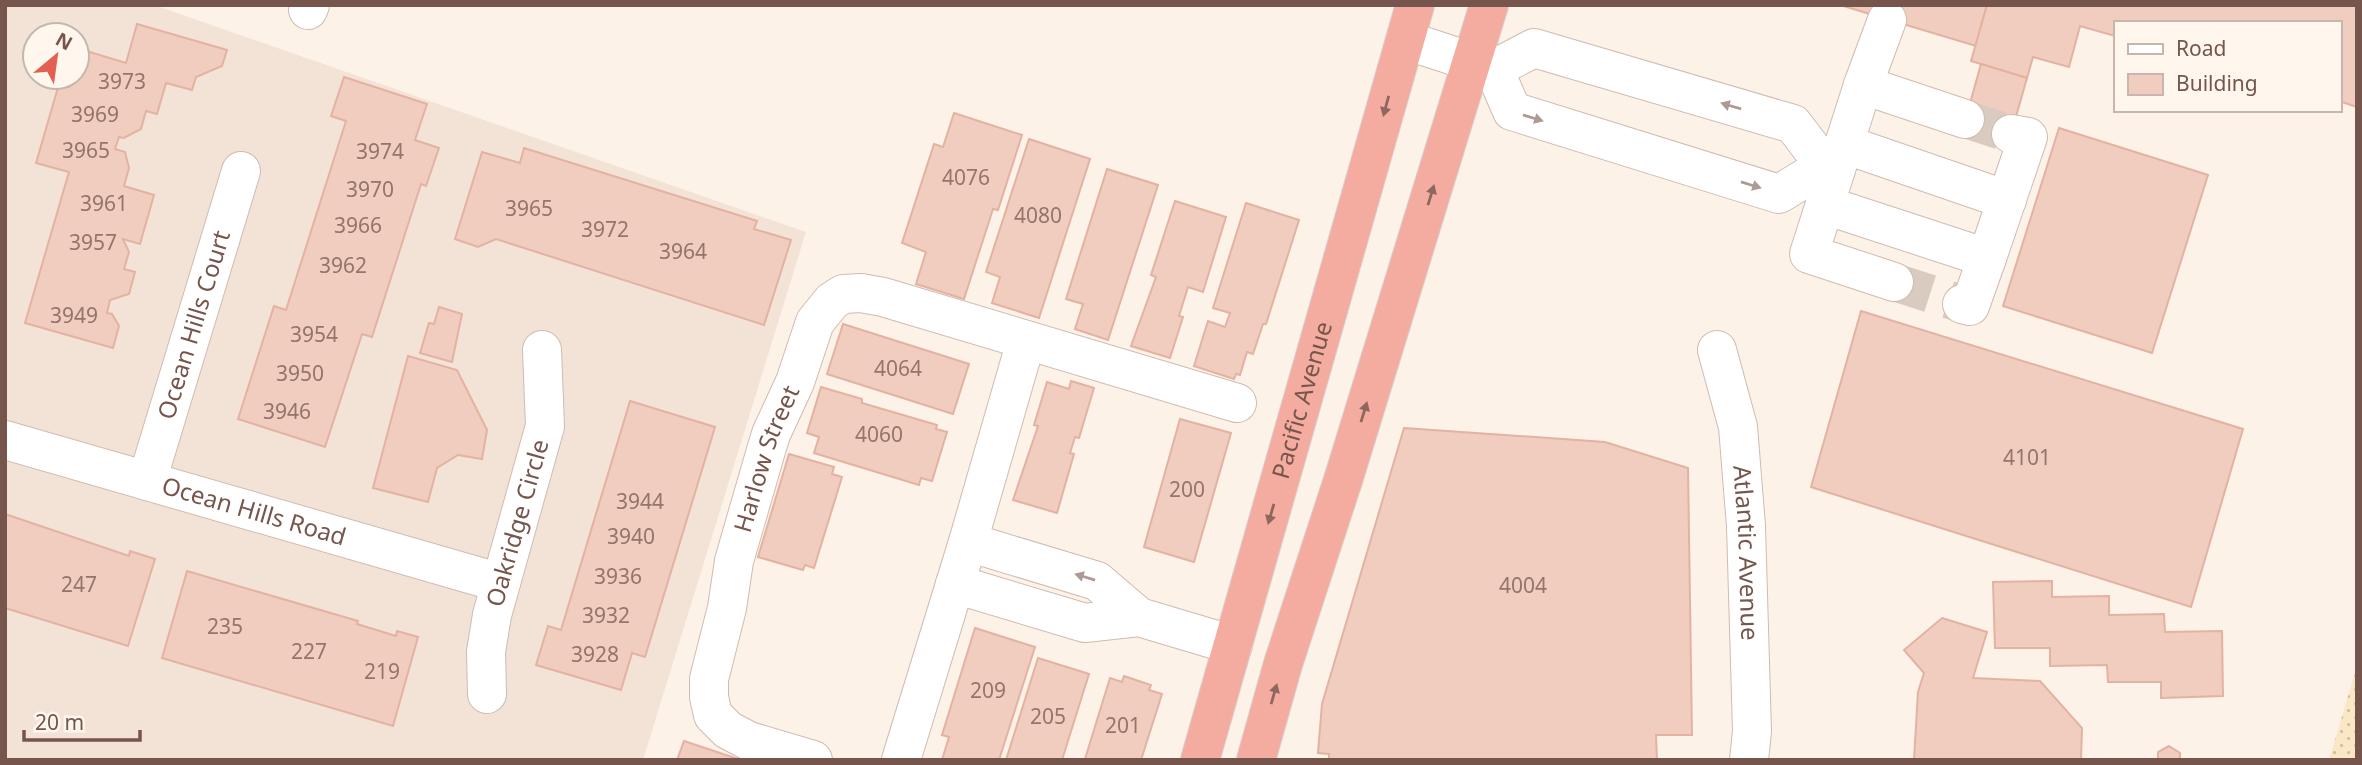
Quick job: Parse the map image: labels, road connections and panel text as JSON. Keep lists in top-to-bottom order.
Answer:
{
  "streets": {
    "highway": ["Pacific Avenue"],
    "street": [
      "Ocean Hills Court",
      "Harlow Street",
      "Ocean Hills Road",
      "Oakridge Circle",
      "Atlantic Avenue"
    ]
  },
  "crossings": [
    ["Ocean Hills Court", "Ocean Hills Road"],
    ["Ocean Hills Road", "Oakridge Circle"]
  ],
  "house_numbers": [
    "3973",
    "3969",
    "3965",
    "3974",
    "4076",
    "3970",
    "3961",
    "3965",
    "4080",
    "3966",
    "3972",
    "3957",
    "3964",
    "3962",
    "3949",
    "3954",
    "4064",
    "3950",
    "3946",
    "4060",
    "4101",
    "200",
    "3944",
    "3940",
    "3936",
    "247",
    "4004",
    "3932",
    "235",
    "227",
    "3928",
    "219",
    "209",
    "205",
    "201"
  ],
  "legend": ["Road", "Building"],
  "scale_bar": "20 m",
  "north": "top right"
}
